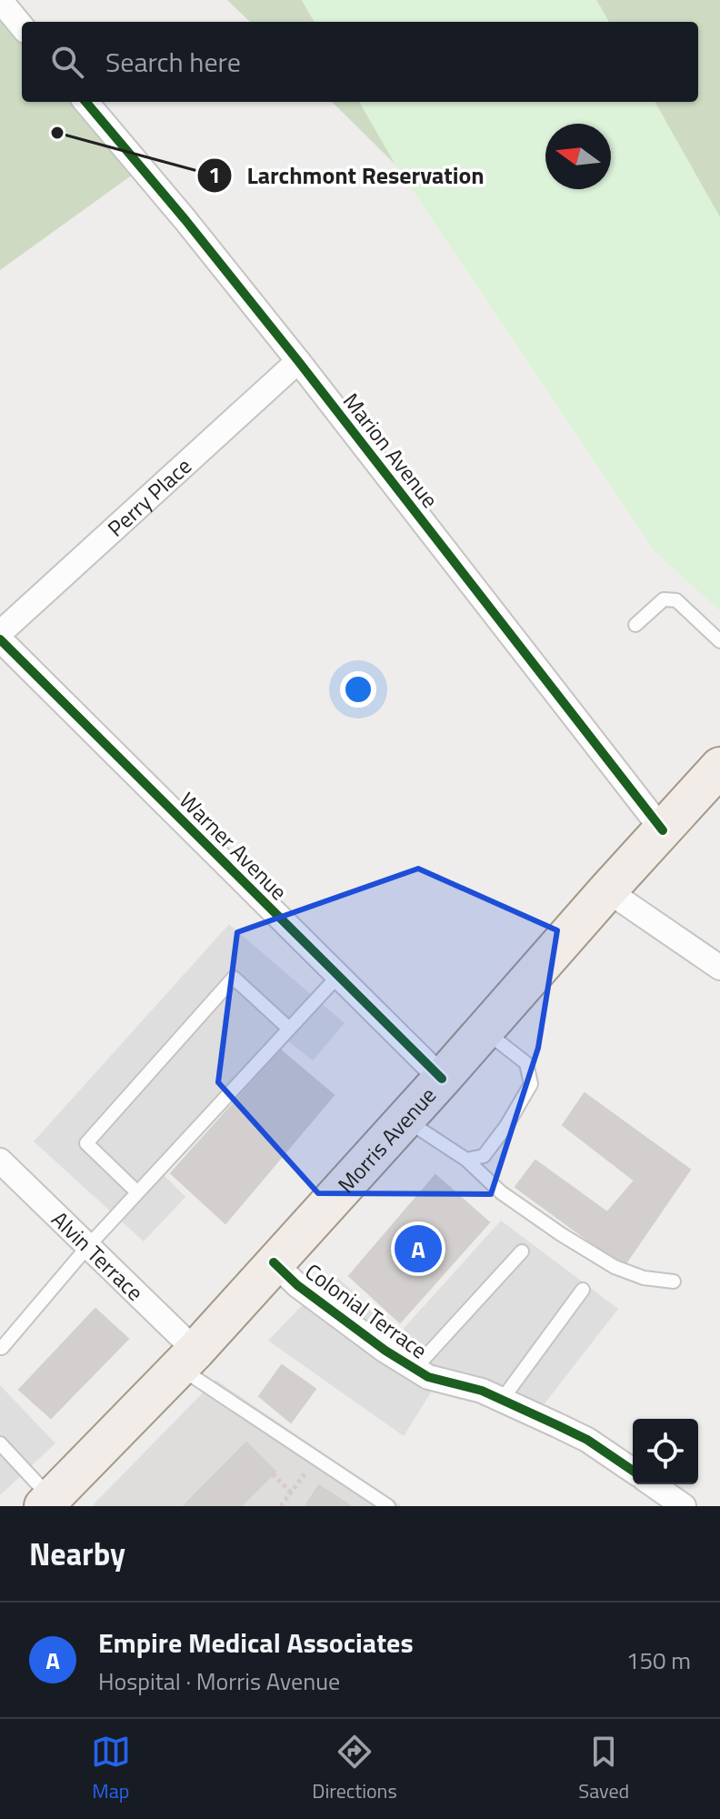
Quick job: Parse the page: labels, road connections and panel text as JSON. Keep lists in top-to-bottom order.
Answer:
{
  "streets": {
    "main road": ["Morris Avenue"],
    "street": [
      "Marion Avenue",
      "Perry Place",
      "Warner Avenue",
      "Alvin Terrace",
      "Colonial Terrace"
    ]
  },
  "crossings": [
    ["Marion Avenue", "Perry Place"],
    ["Marion Avenue", "Morris Avenue"],
    ["Warner Avenue", "Morris Avenue"],
    ["Morris Avenue", "Alvin Terrace"],
    ["Morris Avenue", "Colonial Terrace"]
  ],
  "places": ["Larchmont Reservation"],
  "north": "left",
  "page": {
    "search": "Search here",
    "pins": "A",
    "heading": "Nearby",
    "list": [
      {
        "mark": "A",
        "name": "Empire Medical Associates",
        "note": "Hospital · Morris Avenue",
        "value": "150 m"
      }
    ],
    "nav": ["Map", "Directions", "Saved"]
  }
}
